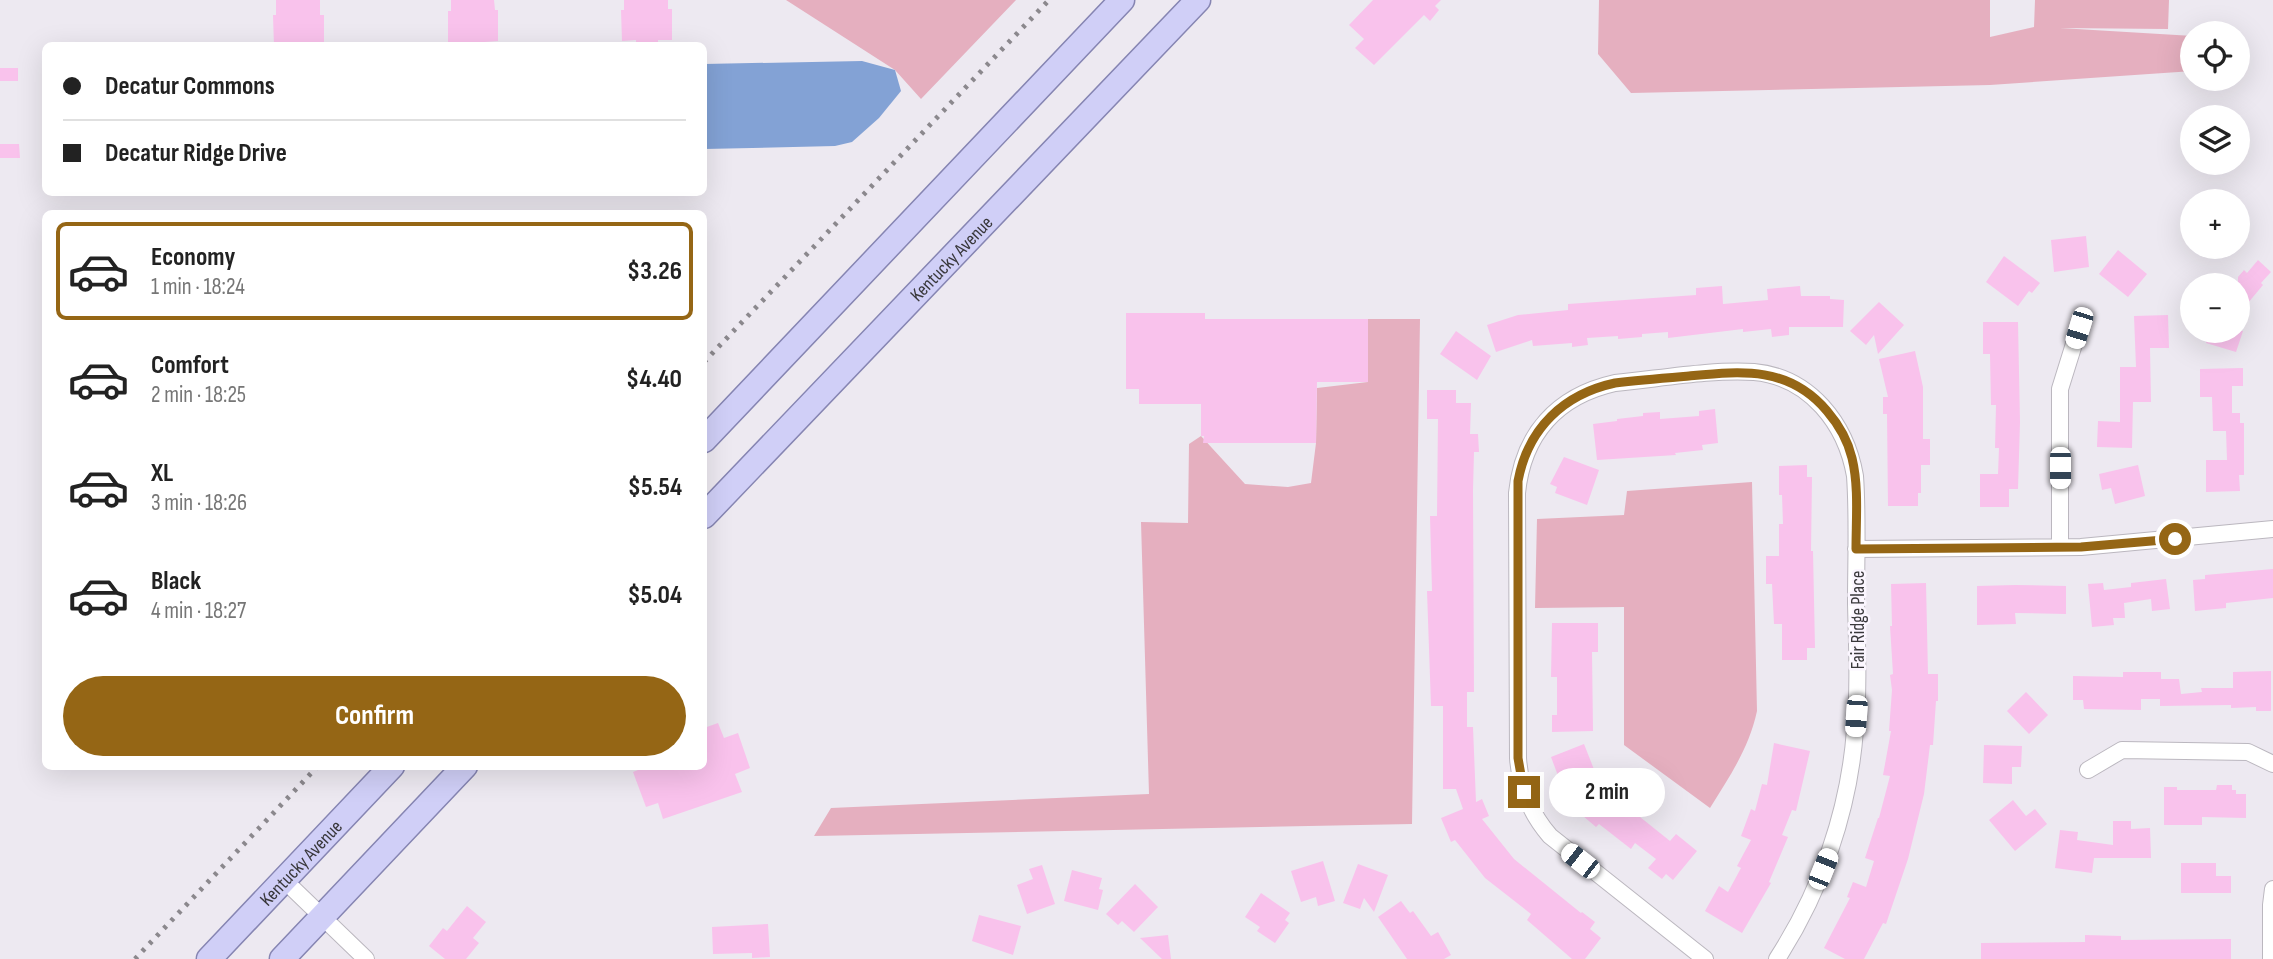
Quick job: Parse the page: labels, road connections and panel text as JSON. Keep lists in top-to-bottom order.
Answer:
{
  "streets": {
    "main road": ["Kentucky Avenue"],
    "street": ["Fair Ridge Place"]
  },
  "page": {
    "map_buttons": ["+", "−"],
    "banner": ["Decatur Commons", "Decatur Ridge Drive"],
    "list": [
      {
        "name": "Economy",
        "note": "1 min · 18:24",
        "value": "$3.26"
      },
      {
        "name": "Comfort",
        "note": "2 min · 18:25",
        "value": "$4.40"
      },
      {
        "name": "XL",
        "note": "3 min · 18:26",
        "value": "$5.54"
      },
      {
        "name": "Black",
        "note": "4 min · 18:27",
        "value": "$5.04"
      }
    ],
    "buttons": "Confirm",
    "bubble": "2 min"
  }
}
